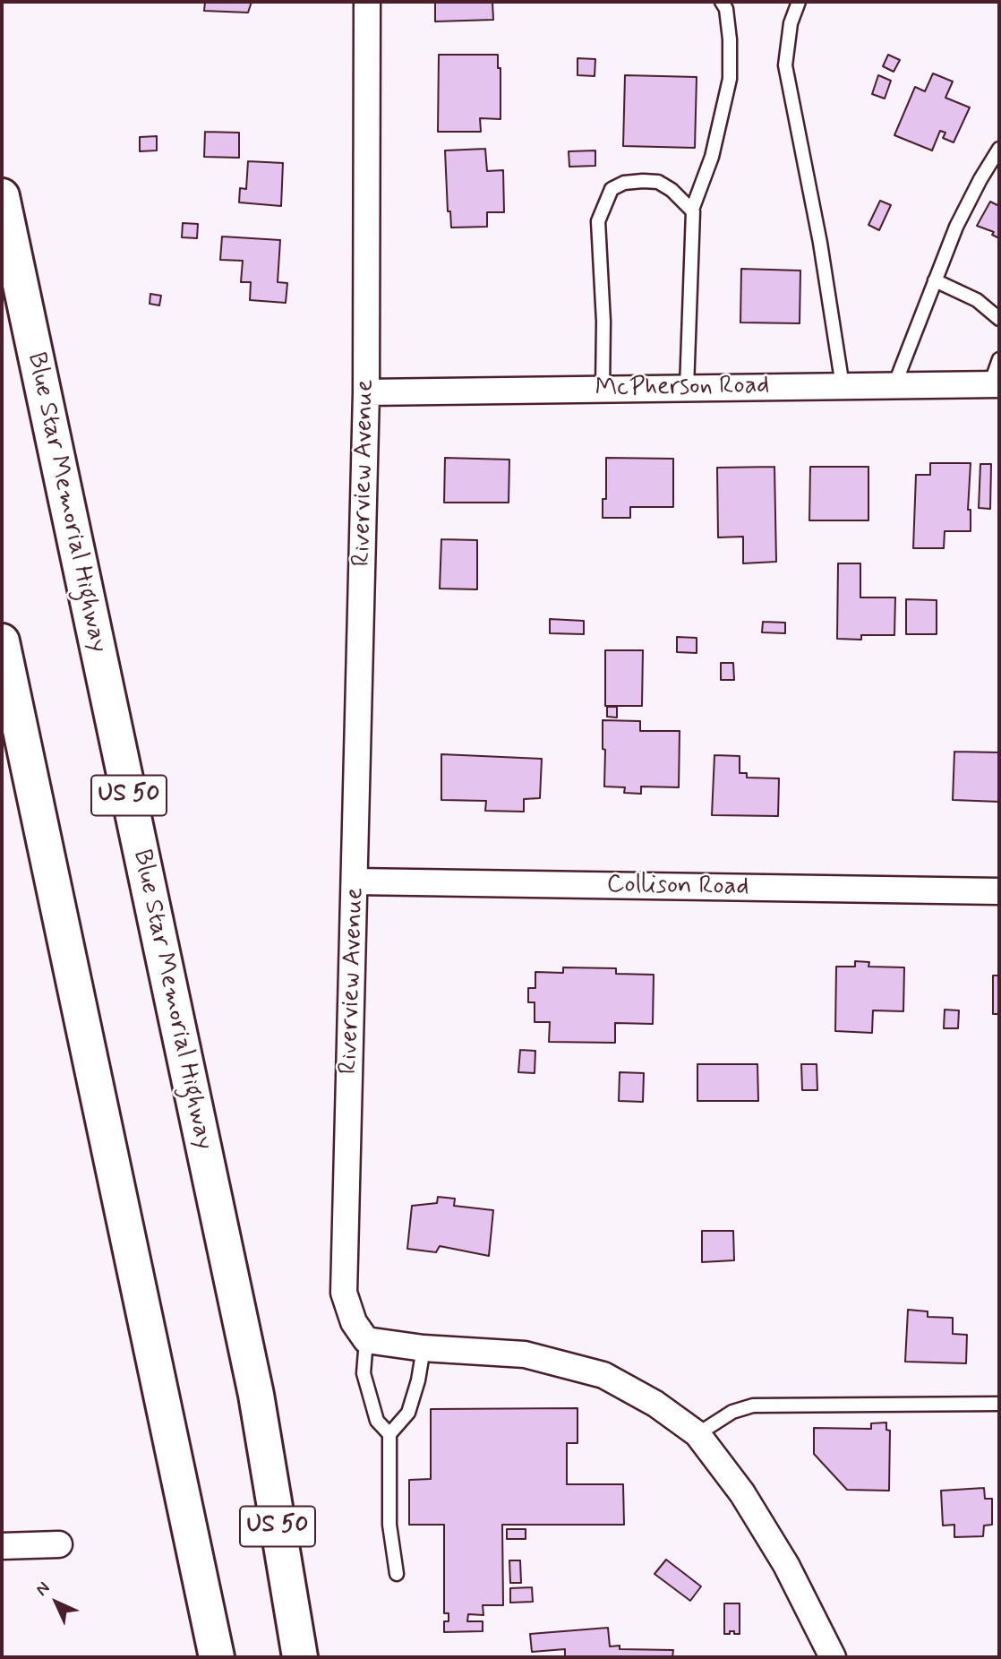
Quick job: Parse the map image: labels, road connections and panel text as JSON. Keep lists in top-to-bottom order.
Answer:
{
  "streets": {
    "highway": ["Blue Star Memorial Highway", "US 50"],
    "street": ["McPherson Road", "Riverview Avenue", "Collison Road"]
  },
  "crossings": [
    ["McPherson Road", "Riverview Avenue"],
    ["Riverview Avenue", "Collison Road"]
  ],
  "north": "top left"
}
